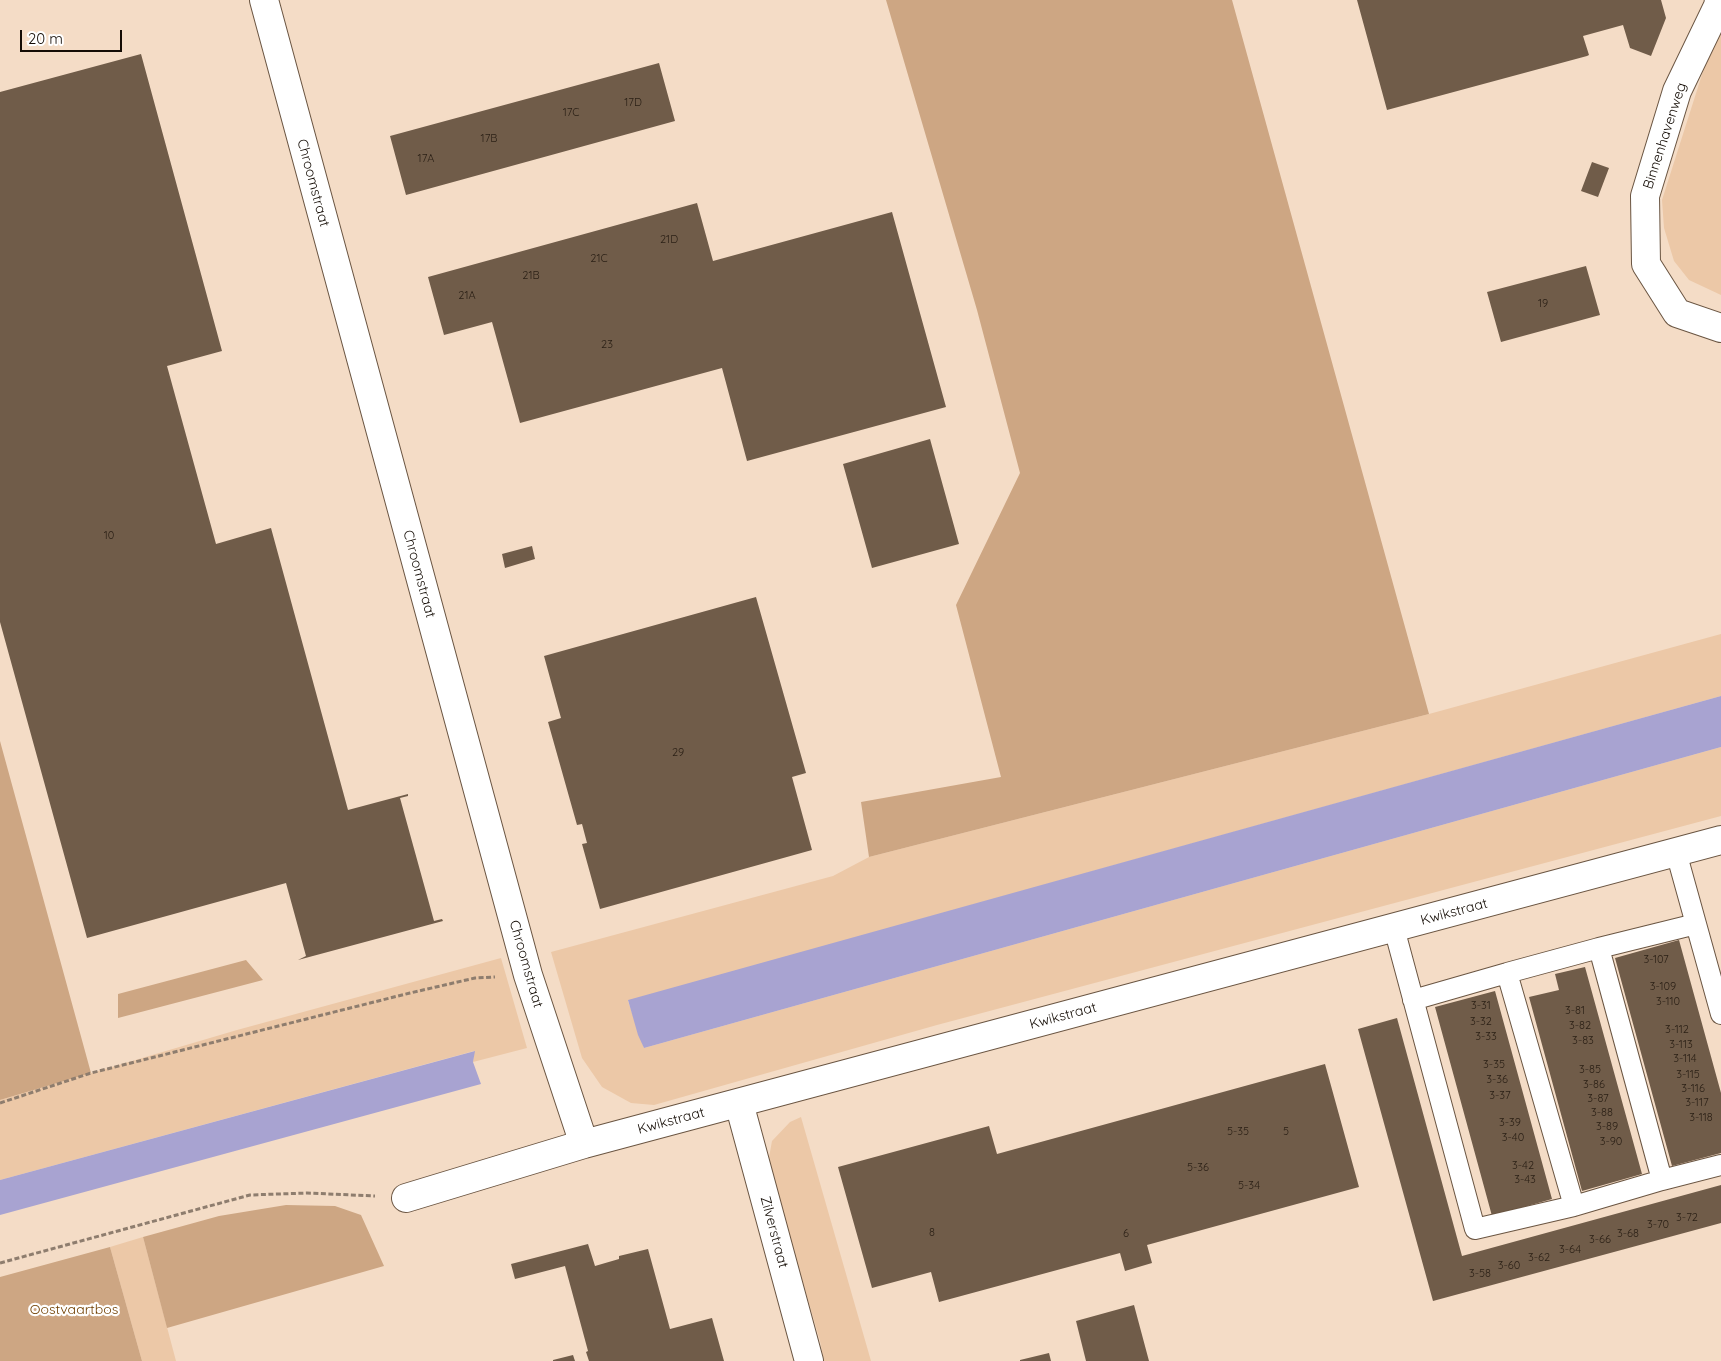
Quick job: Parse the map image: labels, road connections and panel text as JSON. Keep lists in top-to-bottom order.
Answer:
{
  "streets": {
    "street": [
      "Binnenhavenweg",
      "Chroomstraat",
      "Kwikstraat",
      "Zilverstraat"
    ]
  },
  "crossings": [
    ["Chroomstraat", "Kwikstraat"],
    ["Kwikstraat", "Zilverstraat"]
  ],
  "parks": ["Oostvaartbos"],
  "house_numbers": [
    "17D",
    "17C",
    "17B",
    "17A",
    "21D",
    "21C",
    "21B",
    "21A",
    "19",
    "23",
    "10",
    "29",
    "3-107",
    "3-109",
    "3-110",
    "3-31",
    "3-81",
    "3-32",
    "3-82",
    "3-112",
    "3-33",
    "3-83",
    "3-113",
    "3-114",
    "3-35",
    "3-85",
    "3-115",
    "3-36",
    "3-86",
    "3-116",
    "3-37",
    "3-87",
    "3-117",
    "3-88",
    "3-118",
    "3-39",
    "3-89",
    "5-35",
    "5",
    "3-40",
    "3-90",
    "3-42",
    "5-36",
    "3-43",
    "5-34",
    "3-72",
    "3-70",
    "8",
    "6",
    "3-68",
    "3-66",
    "3-64",
    "3-62",
    "3-60",
    "3-58"
  ],
  "scale_bar": "20 m"
}
